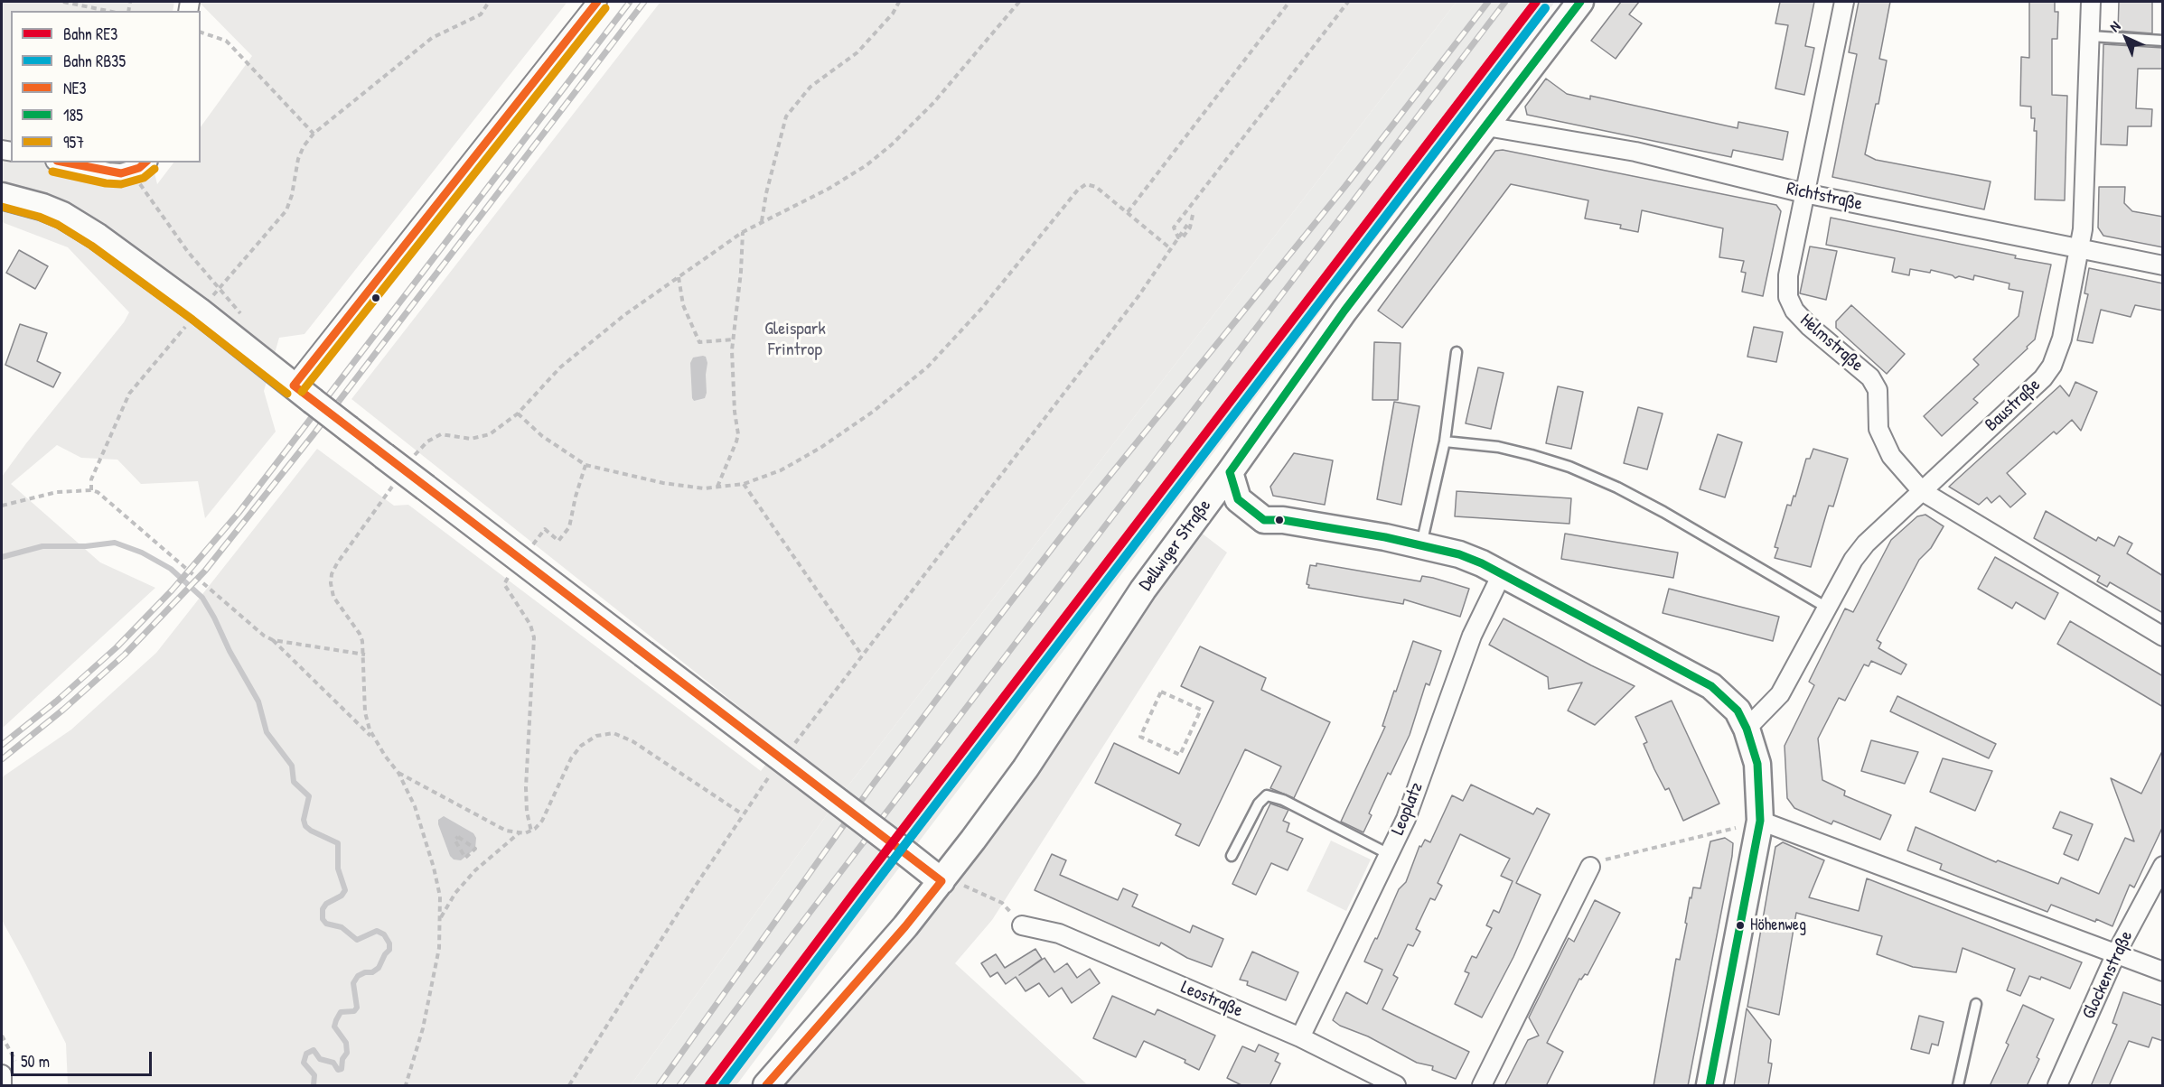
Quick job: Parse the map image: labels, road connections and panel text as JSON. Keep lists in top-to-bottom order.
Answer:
{
  "streets": {
    "street": [
      "Richtstraße",
      "Helmstraße",
      "Baustraße",
      "Dellwiger Straße",
      "Leoplatz",
      "Glockenstraße",
      "Leostraße"
    ]
  },
  "crossings": [
    ["Richtstraße", "Helmstraße"],
    ["Richtstraße", "Baustraße"],
    ["Richtstraße", "Dellwiger Straße"],
    ["Helmstraße", "Baustraße"],
    ["Leoplatz", "Leostraße"]
  ],
  "parks": ["Gleispark Frintrop"],
  "places": ["Höhenweg"],
  "lines": [
    "rail line RE3",
    "transit line NE3",
    "transit line 185",
    "rail line RB35",
    "transit line 957"
  ],
  "legend": [
    "Bahn RE3",
    "Bahn RB35",
    "NE3",
    "185",
    "957"
  ],
  "scale_bar": "50 m",
  "north": "top left"
}
